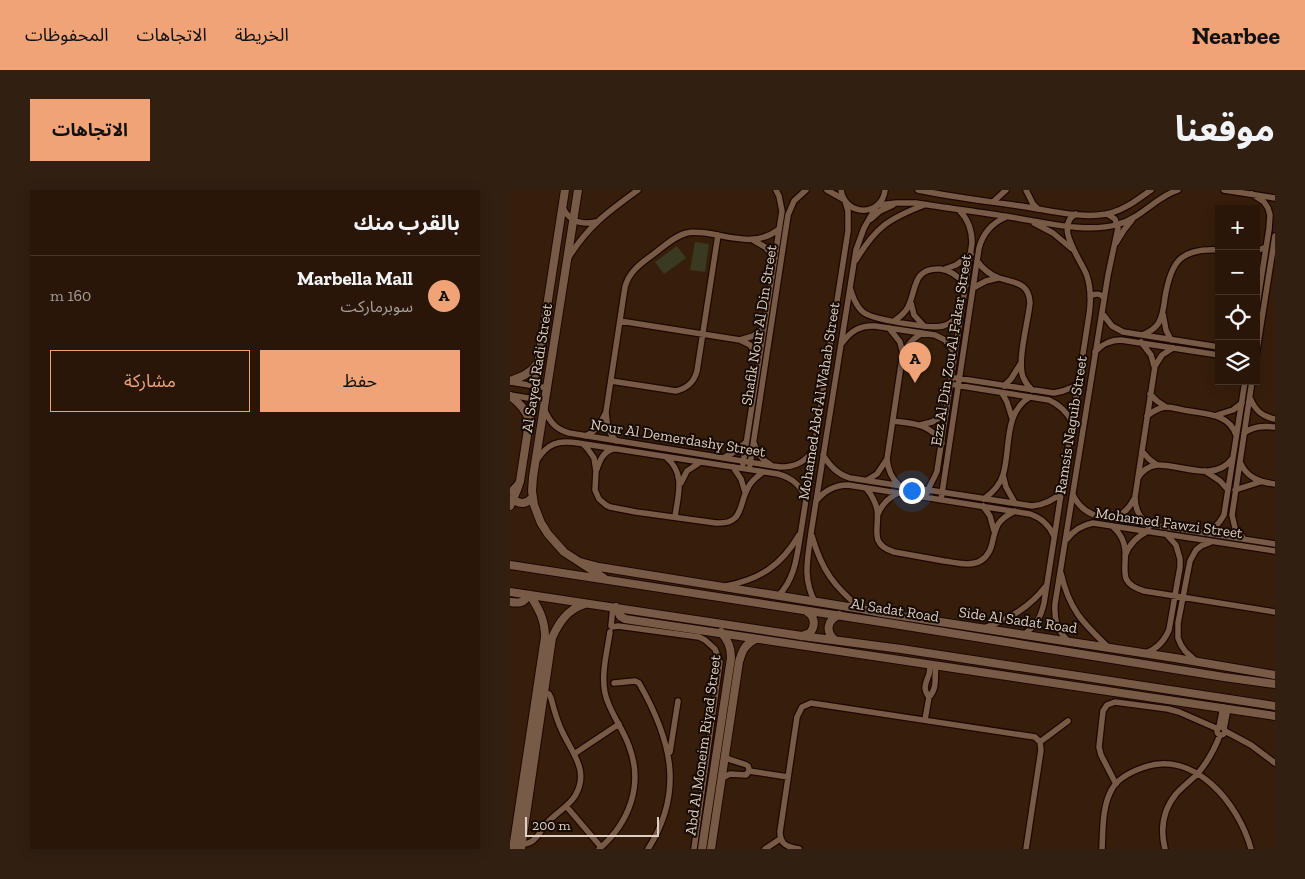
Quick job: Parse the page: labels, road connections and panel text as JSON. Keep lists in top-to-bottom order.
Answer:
{
  "streets": {
    "street": [
      "Shafik Nour Al Din Street",
      "Ezz Al Din Zou Al Fakar Street",
      "Al Sayed Radi Street",
      "Mohamed Abd Al Wahab Street",
      "Ramsis Naguib Street",
      "Nour Al Demerdashy Street",
      "Mohamed Fawzi Street",
      "Al Sadat Road",
      "Side Al Sadat Road",
      "Abd Al Moneim Riyad Street"
    ]
  },
  "crossings": [
    ["Shafik Nour Al Din Street", "Nour Al Demerdashy Street"],
    ["Al Sayed Radi Street", "Nour Al Demerdashy Street"],
    ["Al Sayed Radi Street", "Al Sadat Road"],
    ["Al Sayed Radi Street", "Side Al Sadat Road"],
    ["Mohamed Abd Al Wahab Street", "Nour Al Demerdashy Street"],
    ["Mohamed Abd Al Wahab Street", "Side Al Sadat Road"],
    ["Ramsis Naguib Street", "Mohamed Fawzi Street"],
    ["Ramsis Naguib Street", "Side Al Sadat Road"]
  ],
  "scale_bar": "200 m",
  "page": {
    "header": "Nearbee",
    "nav": ["الخريطة", "الاتجاهات", "المحفوظات"],
    "title": "موقعنا",
    "buttons": [
      "الاتجاهات",
      ["حفظ", "مشاركة"]
    ],
    "heading": "بالقرب منك",
    "map_buttons": ["+", "−"],
    "list": [
      {
        "mark": "A",
        "name": "Marbella Mall",
        "note": "سوبرماركت",
        "value": "160 m"
      }
    ],
    "pins": "A",
    "scale": "200 m"
  }
}
